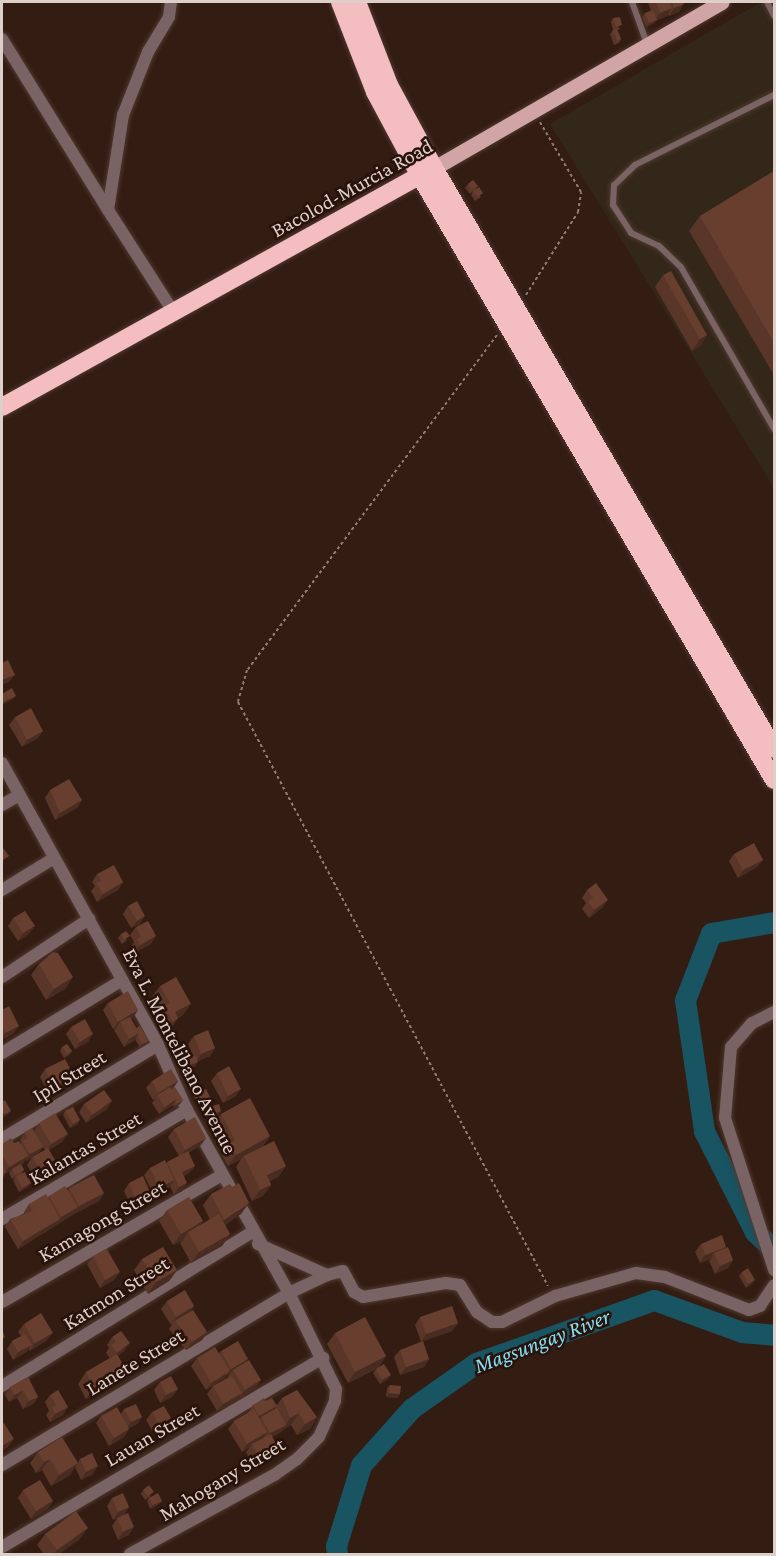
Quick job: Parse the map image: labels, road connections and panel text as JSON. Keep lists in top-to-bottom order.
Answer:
{
  "streets": {
    "highway": ["Bacolod-Murcia Road"],
    "street": [
      "Eva L. Montelibano Avenue",
      "Ipil Street",
      "Kalantas Street",
      "Kamagong Street",
      "Katmon Street",
      "Lanete Street",
      "Lauan Street",
      "Mahogany Street"
    ]
  },
  "crossings": [
    ["Eva L. Montelibano Avenue", "Ipil Street"],
    ["Eva L. Montelibano Avenue", "Kalantas Street"],
    ["Eva L. Montelibano Avenue", "Kamagong Street"],
    ["Eva L. Montelibano Avenue", "Katmon Street"],
    ["Eva L. Montelibano Avenue", "Lanete Street"],
    ["Eva L. Montelibano Avenue", "Lauan Street"],
    ["Eva L. Montelibano Avenue", "Mahogany Street"],
    ["Lauan Street", "Mahogany Street"]
  ],
  "water": ["Magsungay River"]
}
